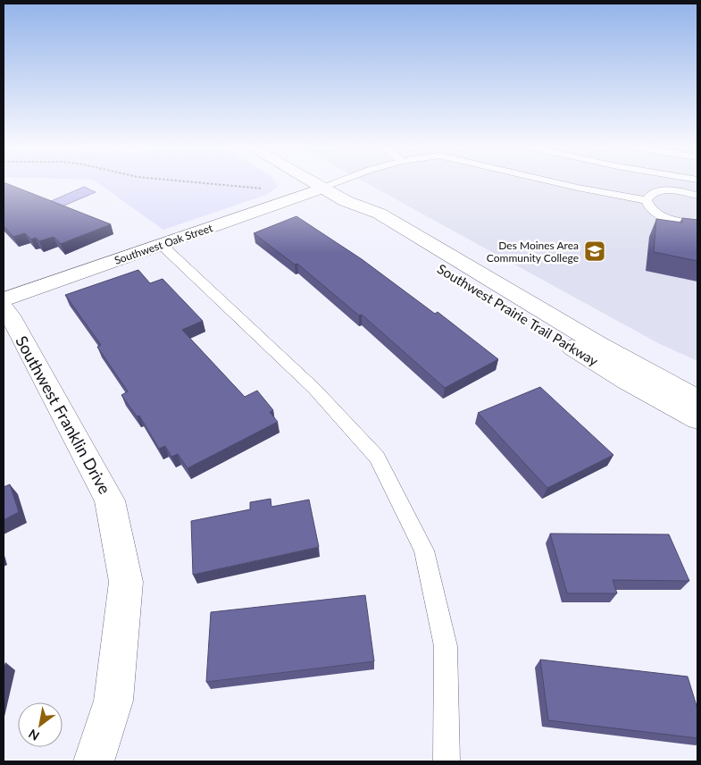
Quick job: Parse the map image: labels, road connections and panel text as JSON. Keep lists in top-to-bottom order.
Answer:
{
  "streets": {
    "street": ["Southwest Oak Street", "Southwest Prairie Trail Parkway", "Southwest Franklin Drive"]
  },
  "crossings": [
    ["Southwest Oak Street", "Southwest Prairie Trail Parkway"]
  ],
  "places": {
    "school or university": ["Des Moines Area Community College"]
  },
  "north": "bottom left"
}
